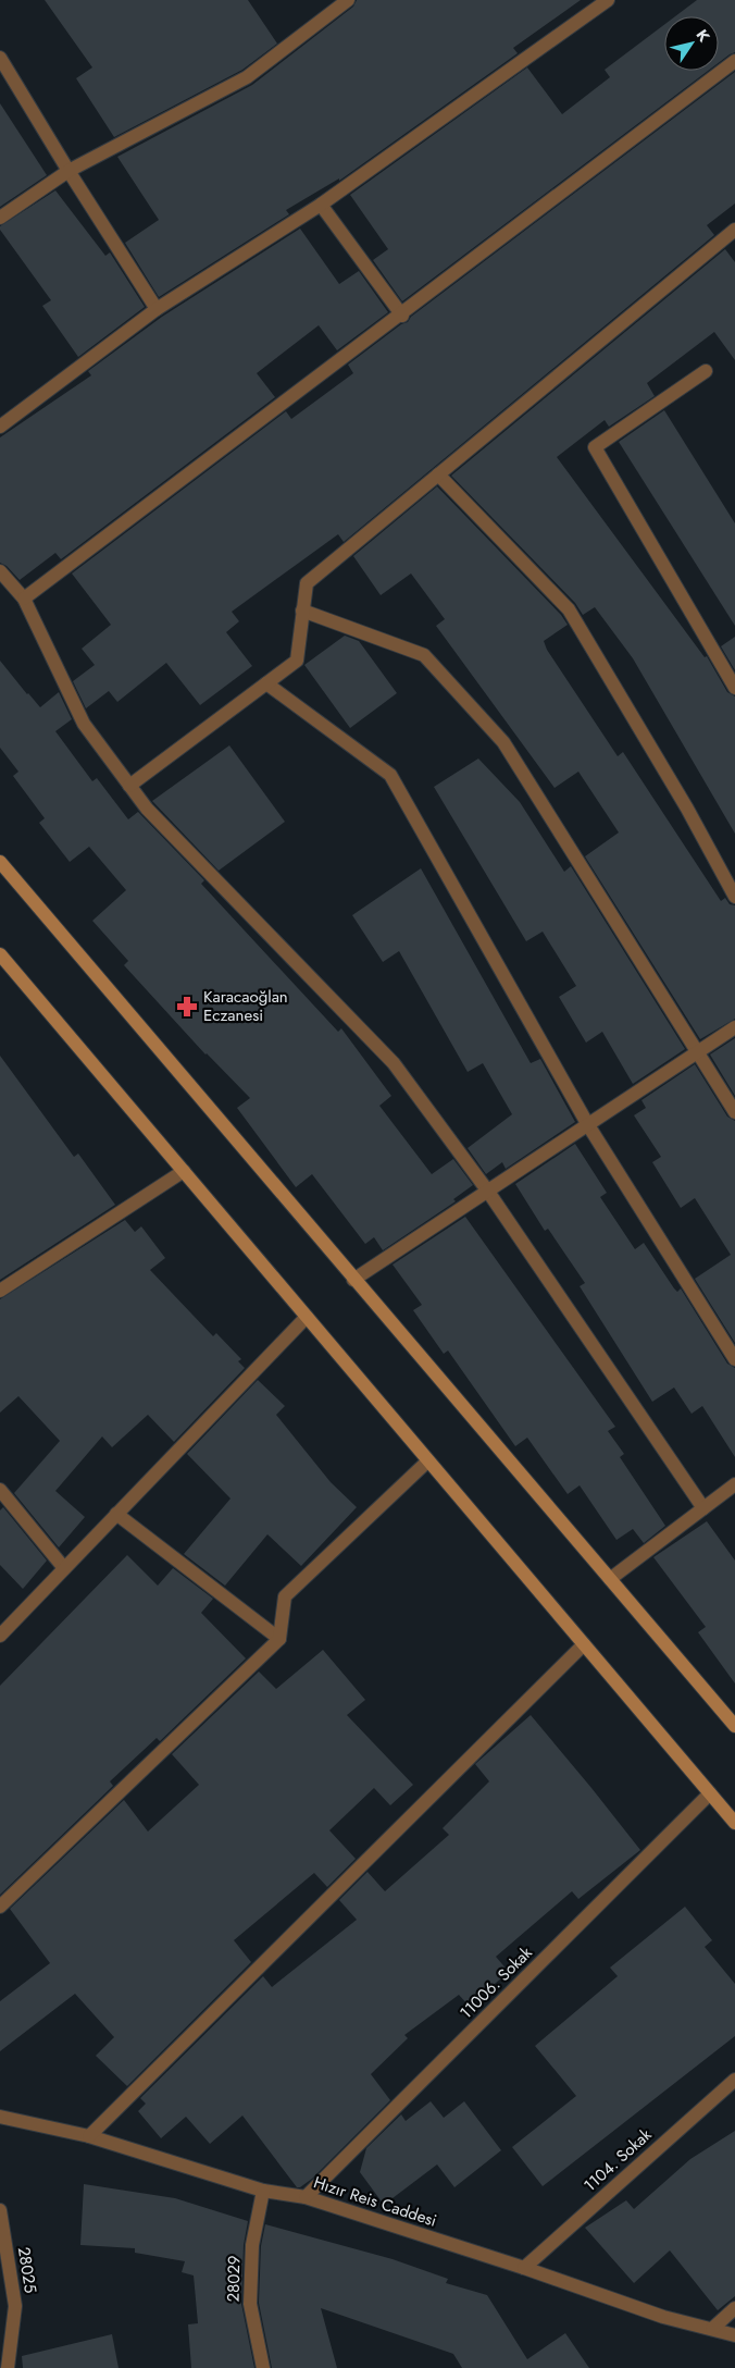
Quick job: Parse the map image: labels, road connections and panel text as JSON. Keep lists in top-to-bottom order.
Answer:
{
  "streets": {
    "street": [
      "11006. Sokak",
      "1104. Sokak",
      "Hızır Reis Caddesi",
      "28025",
      "28029"
    ]
  },
  "crossings": [
    ["11006. Sokak", "Hızır Reis Caddesi"],
    ["1104. Sokak", "Hızır Reis Caddesi"],
    ["Hızır Reis Caddesi", "28029"]
  ],
  "places": {
    "pharmacy": ["Karacaoğlan Eczanesi"]
  },
  "north": "top right"
}
